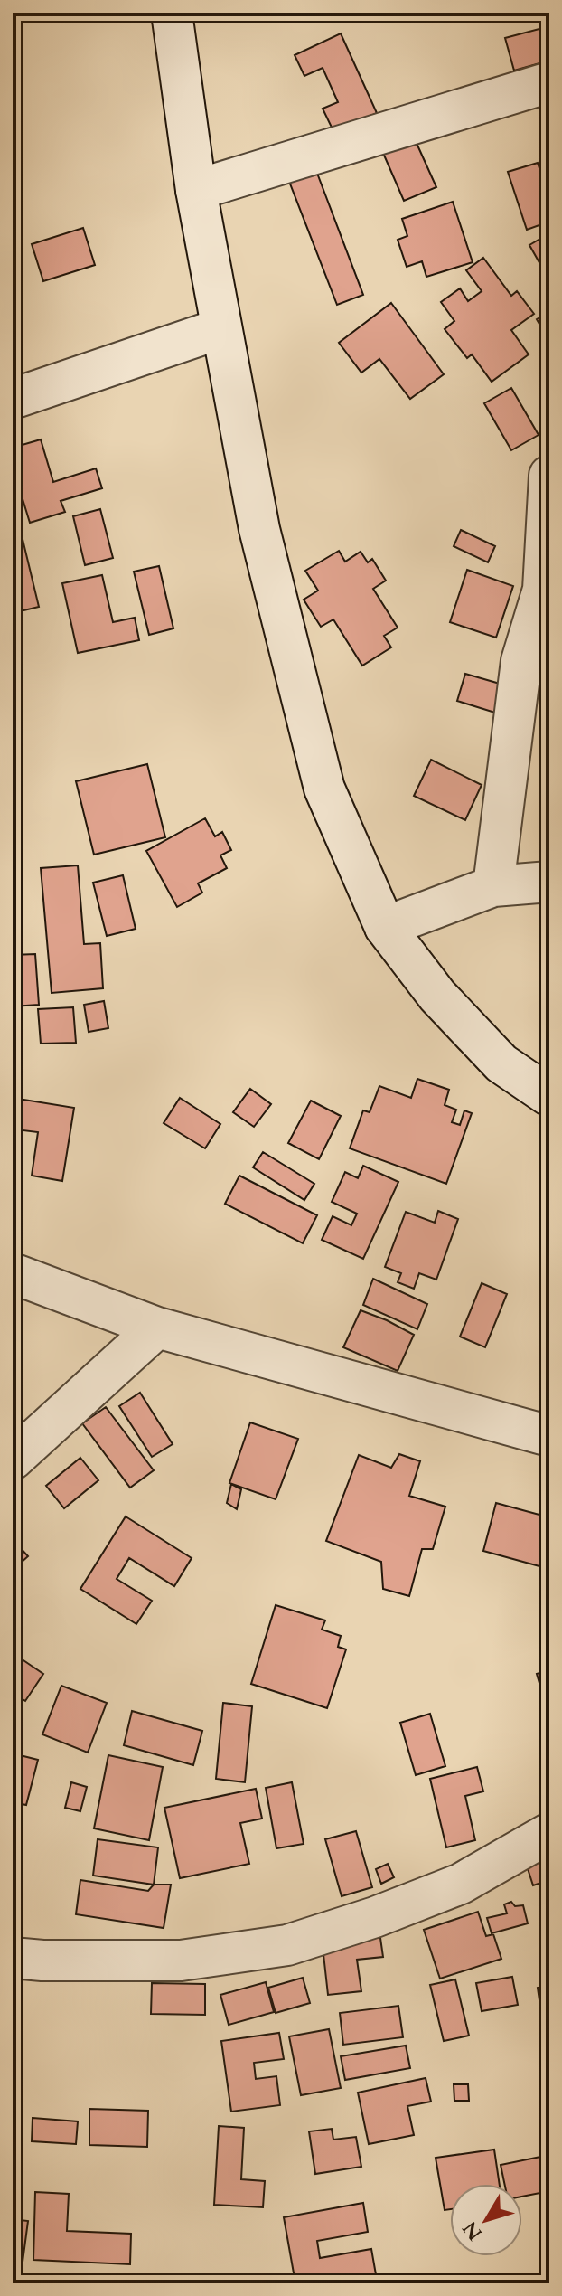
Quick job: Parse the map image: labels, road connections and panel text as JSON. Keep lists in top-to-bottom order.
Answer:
{
  "north": "bottom left"
}
